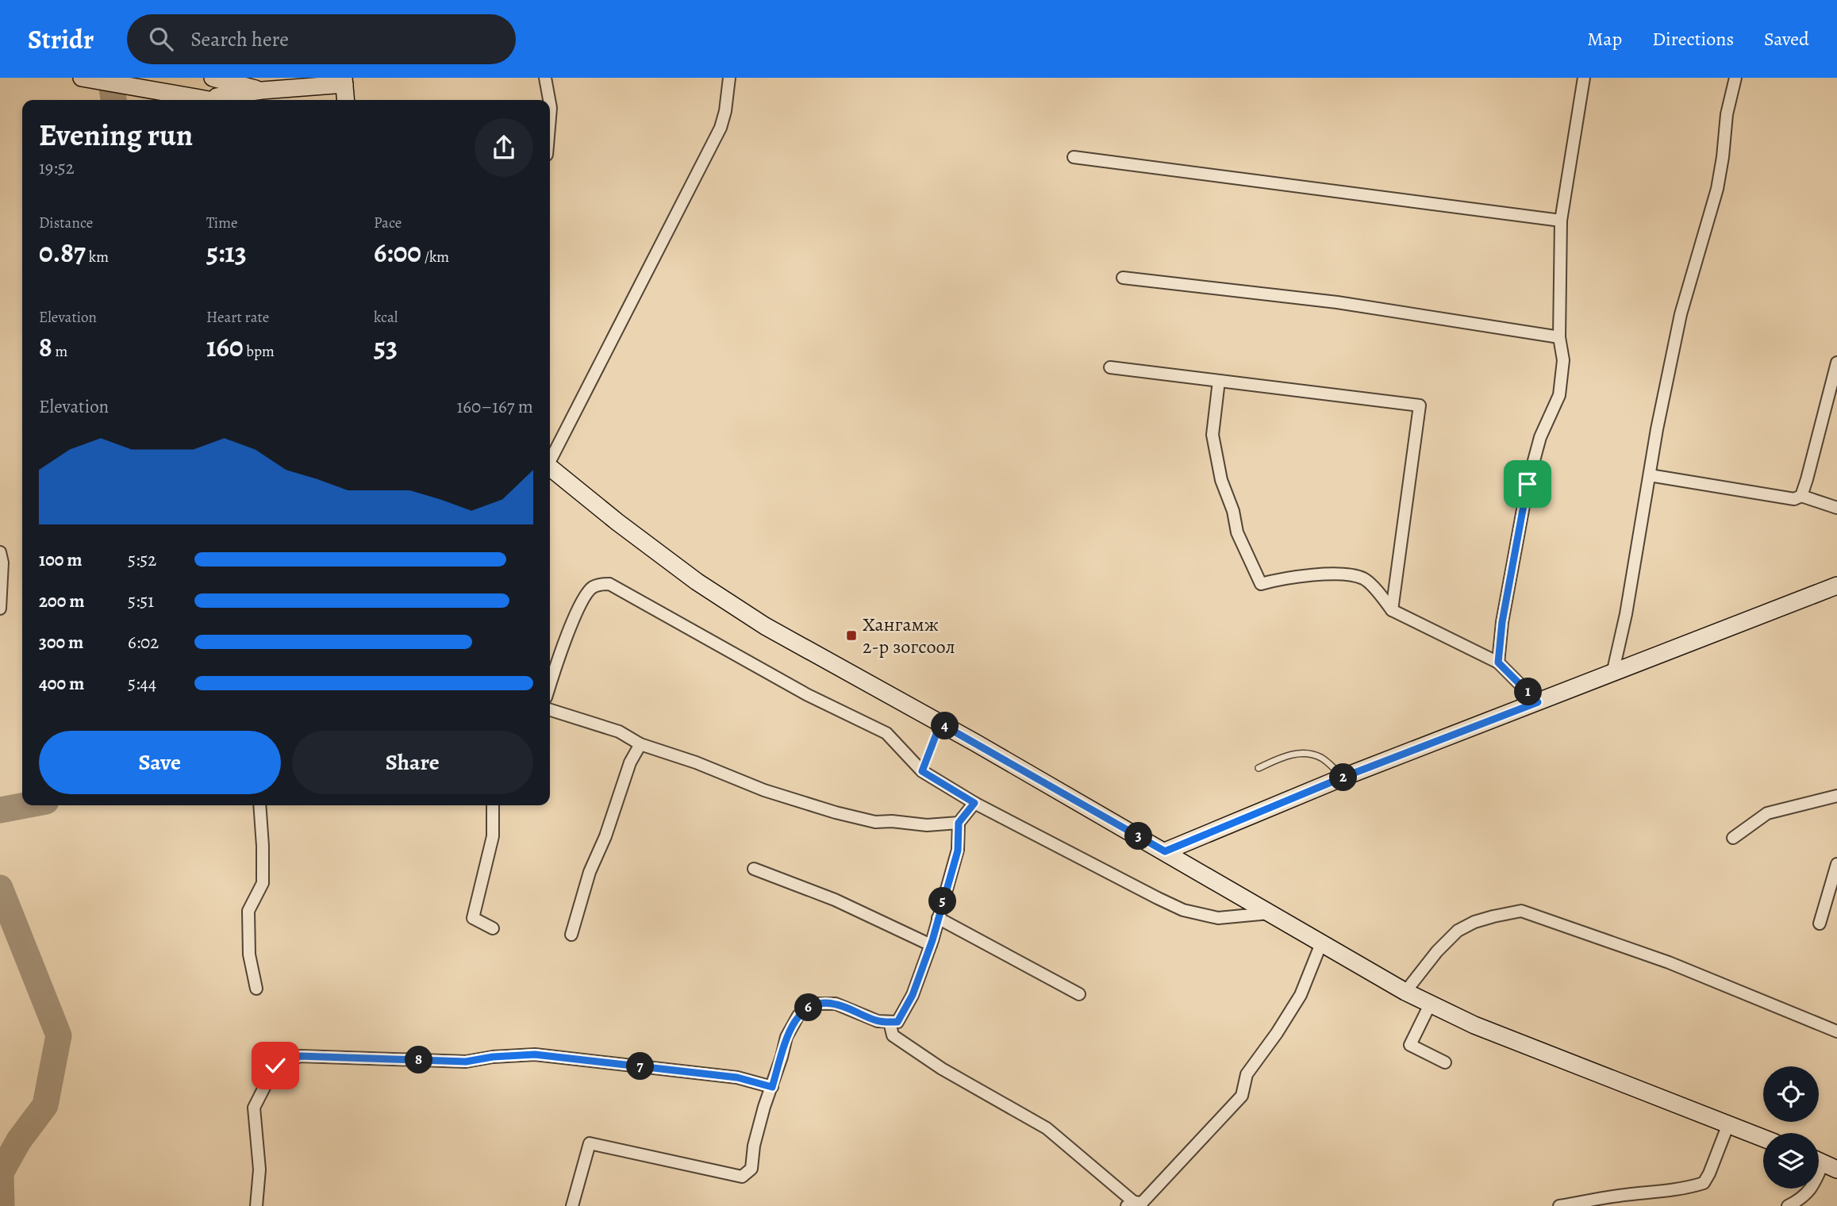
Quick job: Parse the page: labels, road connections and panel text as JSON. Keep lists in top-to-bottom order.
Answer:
{
  "places": {
    "transit": ["Хангамж 2-р зогсоол"]
  },
  "page": {
    "header": "Stridr",
    "search": "Search here",
    "nav": ["Map", "Directions", "Saved"],
    "heading": ["Evening run", "19:52"],
    "stats": [
      ["Distance", "0.87 km"],
      ["Time", "5:13"],
      ["Pace", "6:00 /km"],
      ["Elevation", "8 m"],
      ["Heart rate", "160 bpm"],
      ["kcal", "53"]
    ],
    "chart": ["Elevation", "160–167 m"],
    "list": [
      {
        "name": "100 m",
        "note": "5:52"
      },
      {
        "name": "200 m",
        "note": "5:51"
      },
      {
        "name": "300 m",
        "note": "6:02"
      },
      {
        "name": "400 m",
        "note": "5:44"
      }
    ],
    "pins": [
      "1",
      "4",
      "2",
      "3",
      "5",
      "6",
      "8",
      "7"
    ],
    "buttons": ["Save", "Share"]
  }
}
